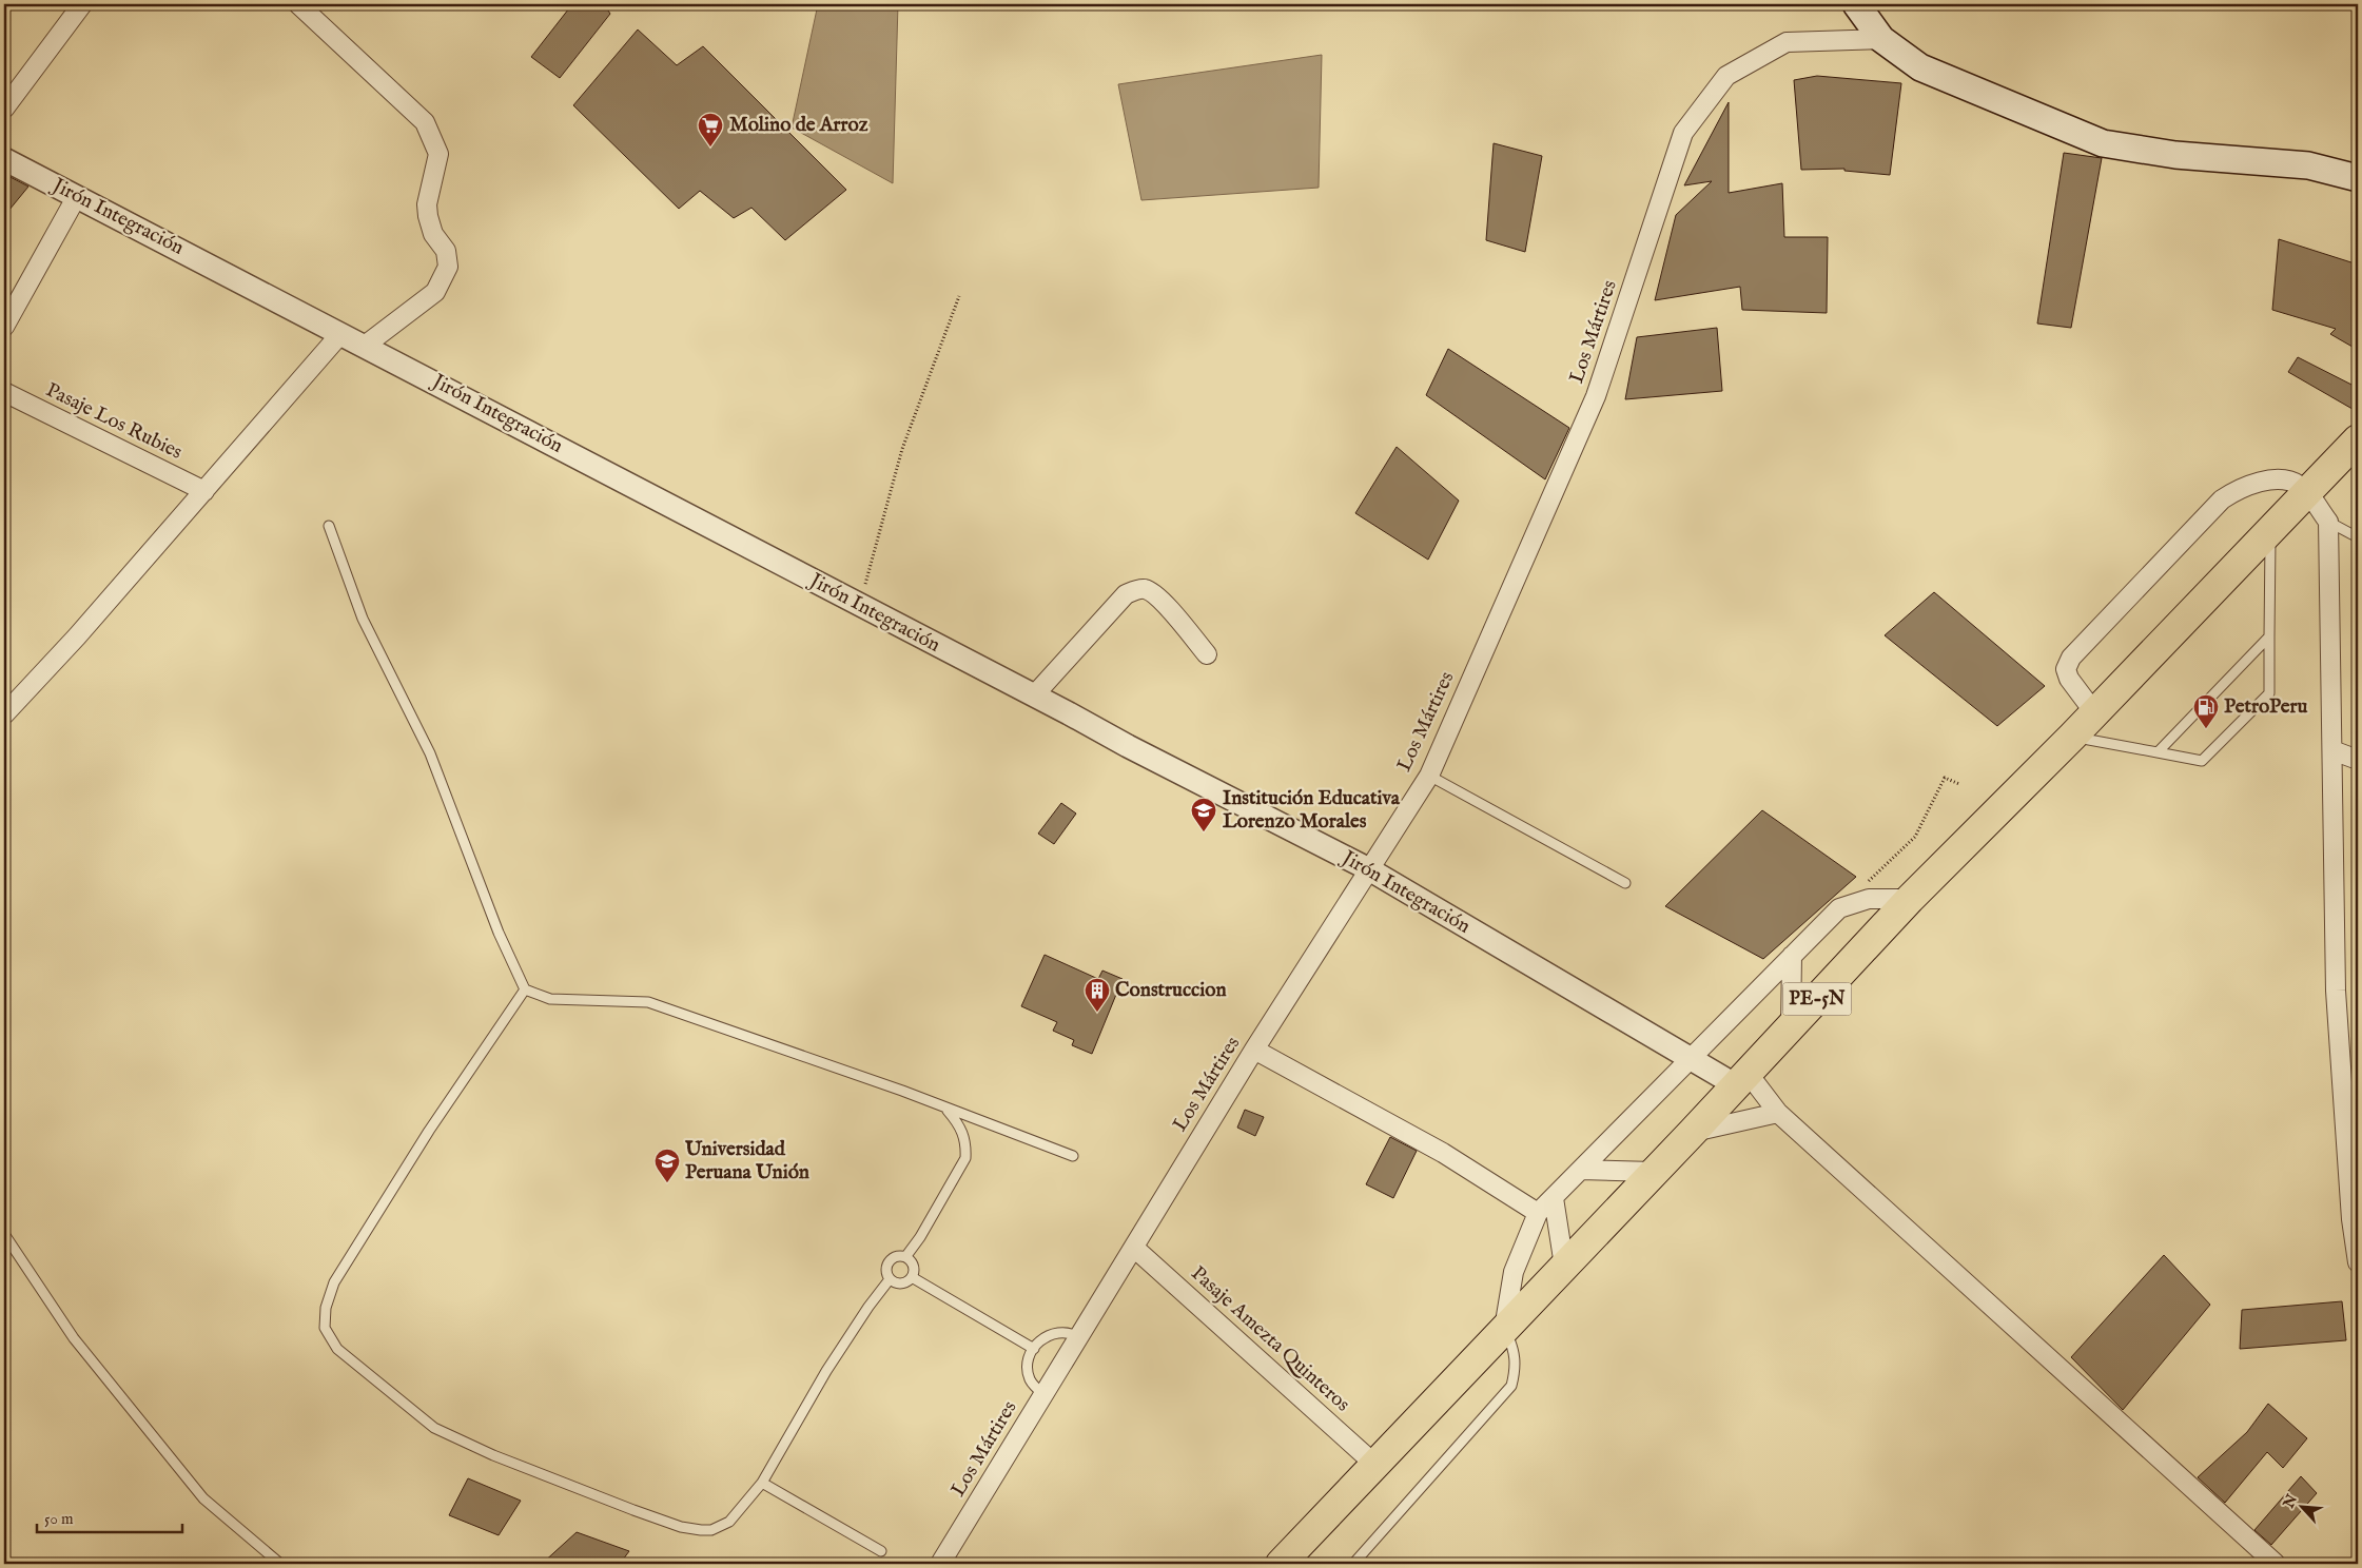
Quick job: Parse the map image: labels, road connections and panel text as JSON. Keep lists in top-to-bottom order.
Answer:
{
  "streets": {
    "main road": ["PE-5N"],
    "street": [
      "Jirón Integración",
      "Los Mártires",
      "Pasaje Los Rubies",
      "Pasaje Amezta Quinteros"
    ]
  },
  "crossings": [
    ["Jirón Integración", "Los Mártires"],
    ["Jirón Integración", "PE-5N"],
    ["Los Mártires", "Pasaje Amezta Quinteros"],
    ["PE-5N", "Pasaje Amezta Quinteros"]
  ],
  "places": {
    "supermarket": ["Molino de Arroz"],
    "fuel station": ["PetroPeru"],
    "school or university": ["Institución Educativa Lorenzo Morales", "Universidad Peruana Unión"],
    "building": ["Construccion"]
  },
  "scale_bar": "50 m",
  "north": "top left"
}
